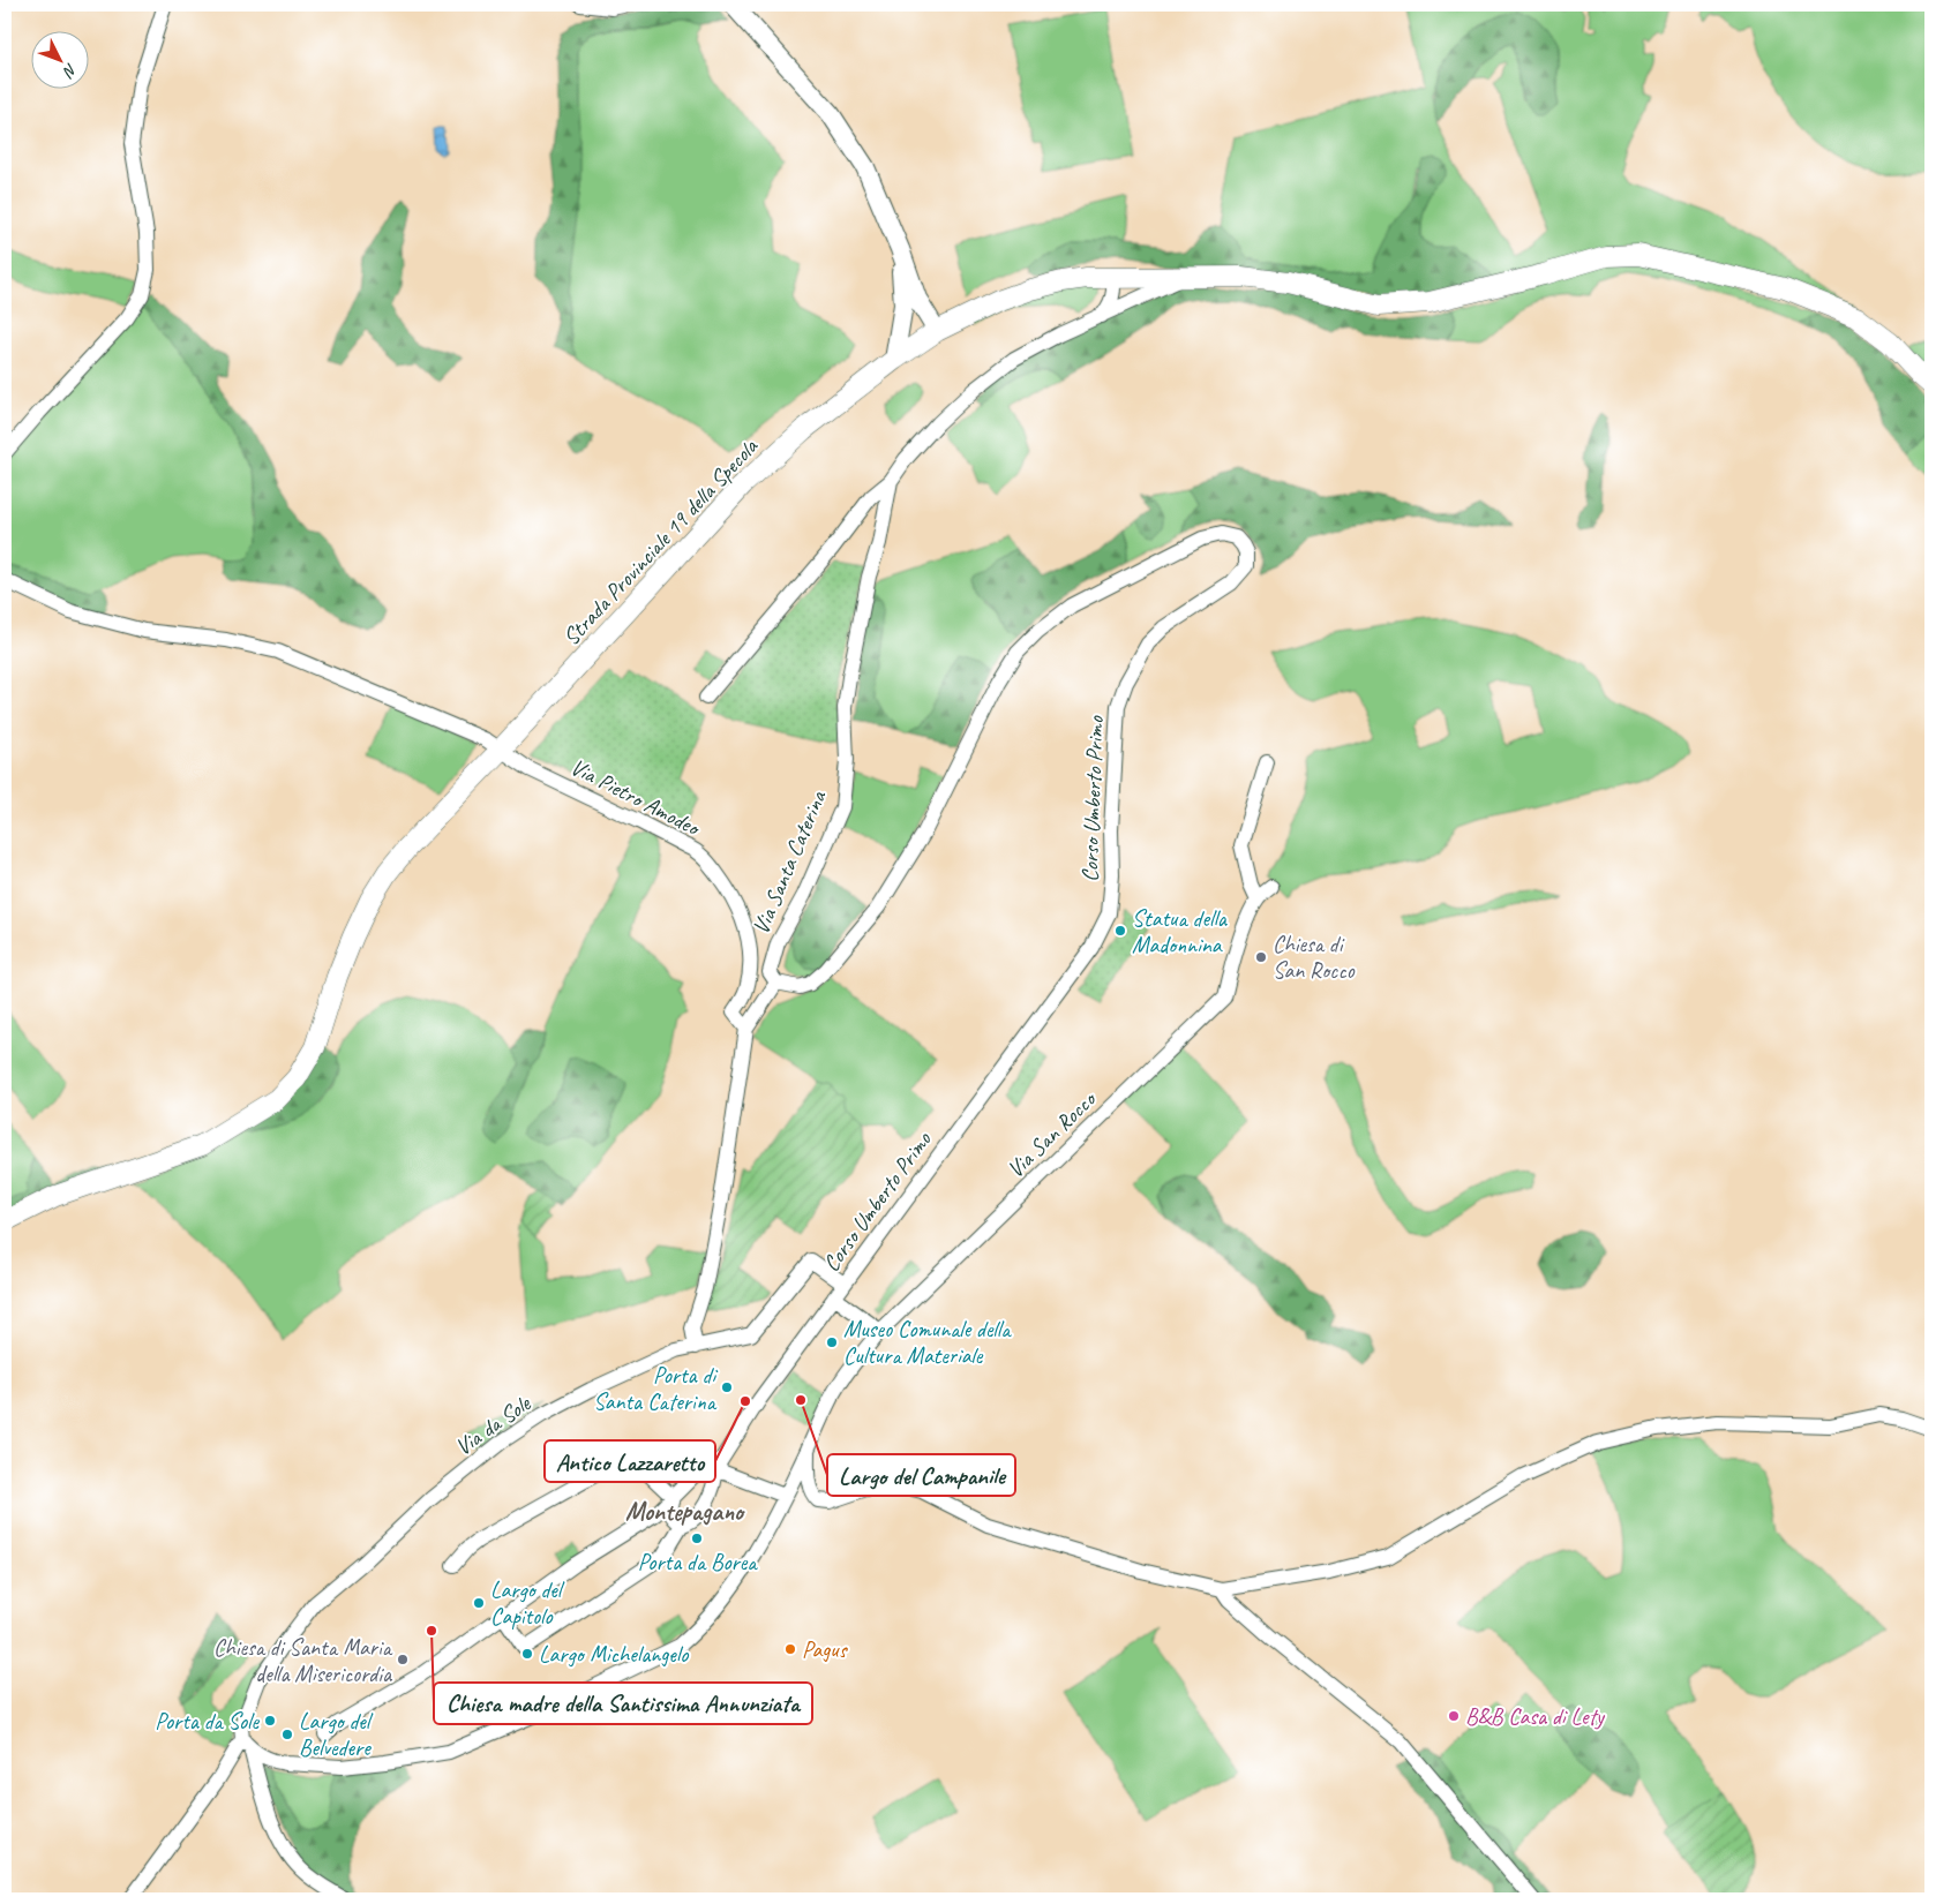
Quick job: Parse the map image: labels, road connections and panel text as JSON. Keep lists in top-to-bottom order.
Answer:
{
  "streets": {
    "main road": ["Strada Provinciale 19 della Specola"],
    "street": [
      "Via Pietro Amodeo",
      "Corso Umberto Primo",
      "Via Santa Caterina",
      "Via San Rocco",
      "Via da Sole"
    ]
  },
  "crossings": [
    ["Strada Provinciale 19 della Specola", "Via Pietro Amodeo"],
    ["Strada Provinciale 19 della Specola", "Via Santa Caterina"],
    ["Corso Umberto Primo", "Via Santa Caterina"],
    ["Corso Umberto Primo", "Via da Sole"],
    ["Via San Rocco", "Via da Sole"]
  ],
  "districts": ["Montepagano"],
  "places": [
    "Statua della Madonnina",
    "Chiesa di San Rocco",
    "Museo Comunale della Cultura Materiale",
    "Porta di Santa Caterina",
    "Largo del Campanile",
    "Antico Lazzaretto",
    "Porta da Borea",
    "Largo del Capitolo",
    "Chiesa madre della Santissima Annunziata",
    "Pagus",
    "Largo Michelangelo",
    "Chiesa di Santa Maria della Misericordia",
    "B&B Casa di Lety",
    "Porta da Sole",
    "Largo del Belvedere"
  ],
  "north": "bottom right"
}
